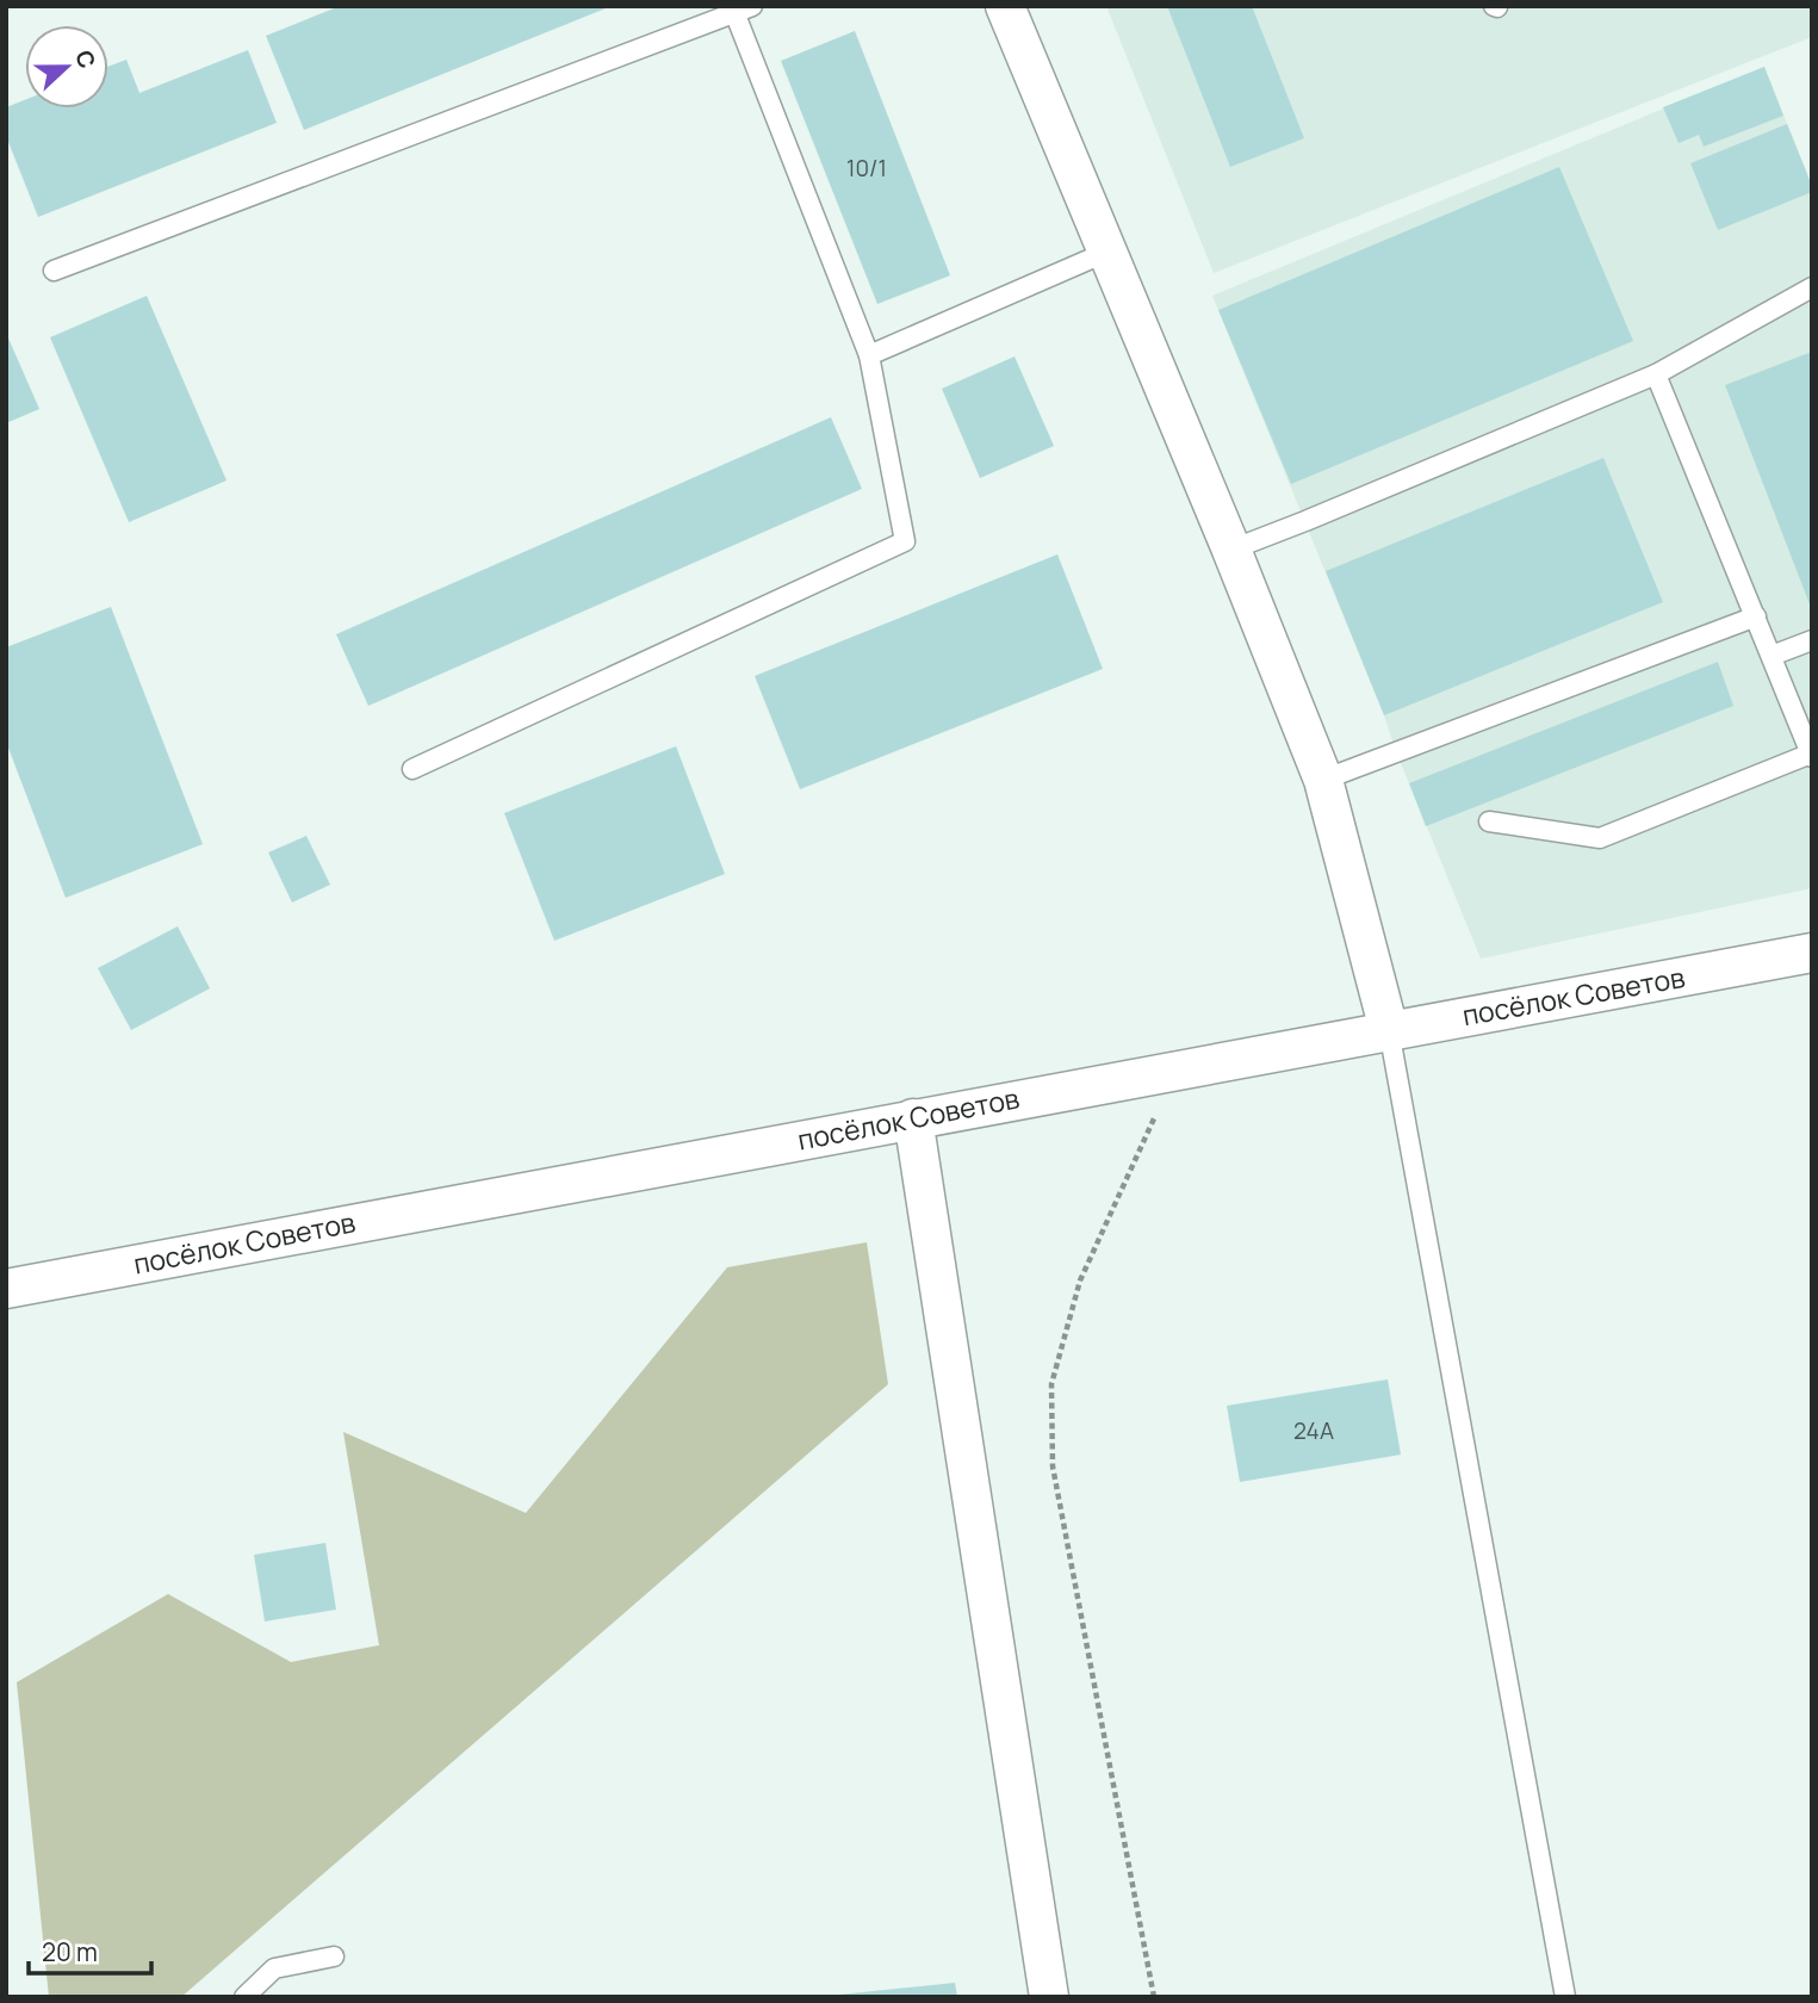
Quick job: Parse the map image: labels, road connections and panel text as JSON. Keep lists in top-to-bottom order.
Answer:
{
  "streets": {
    "street": ["посёлок Советов"]
  },
  "house_numbers": ["10/1", "24А"],
  "scale_bar": "20 m",
  "north": "right"
}
